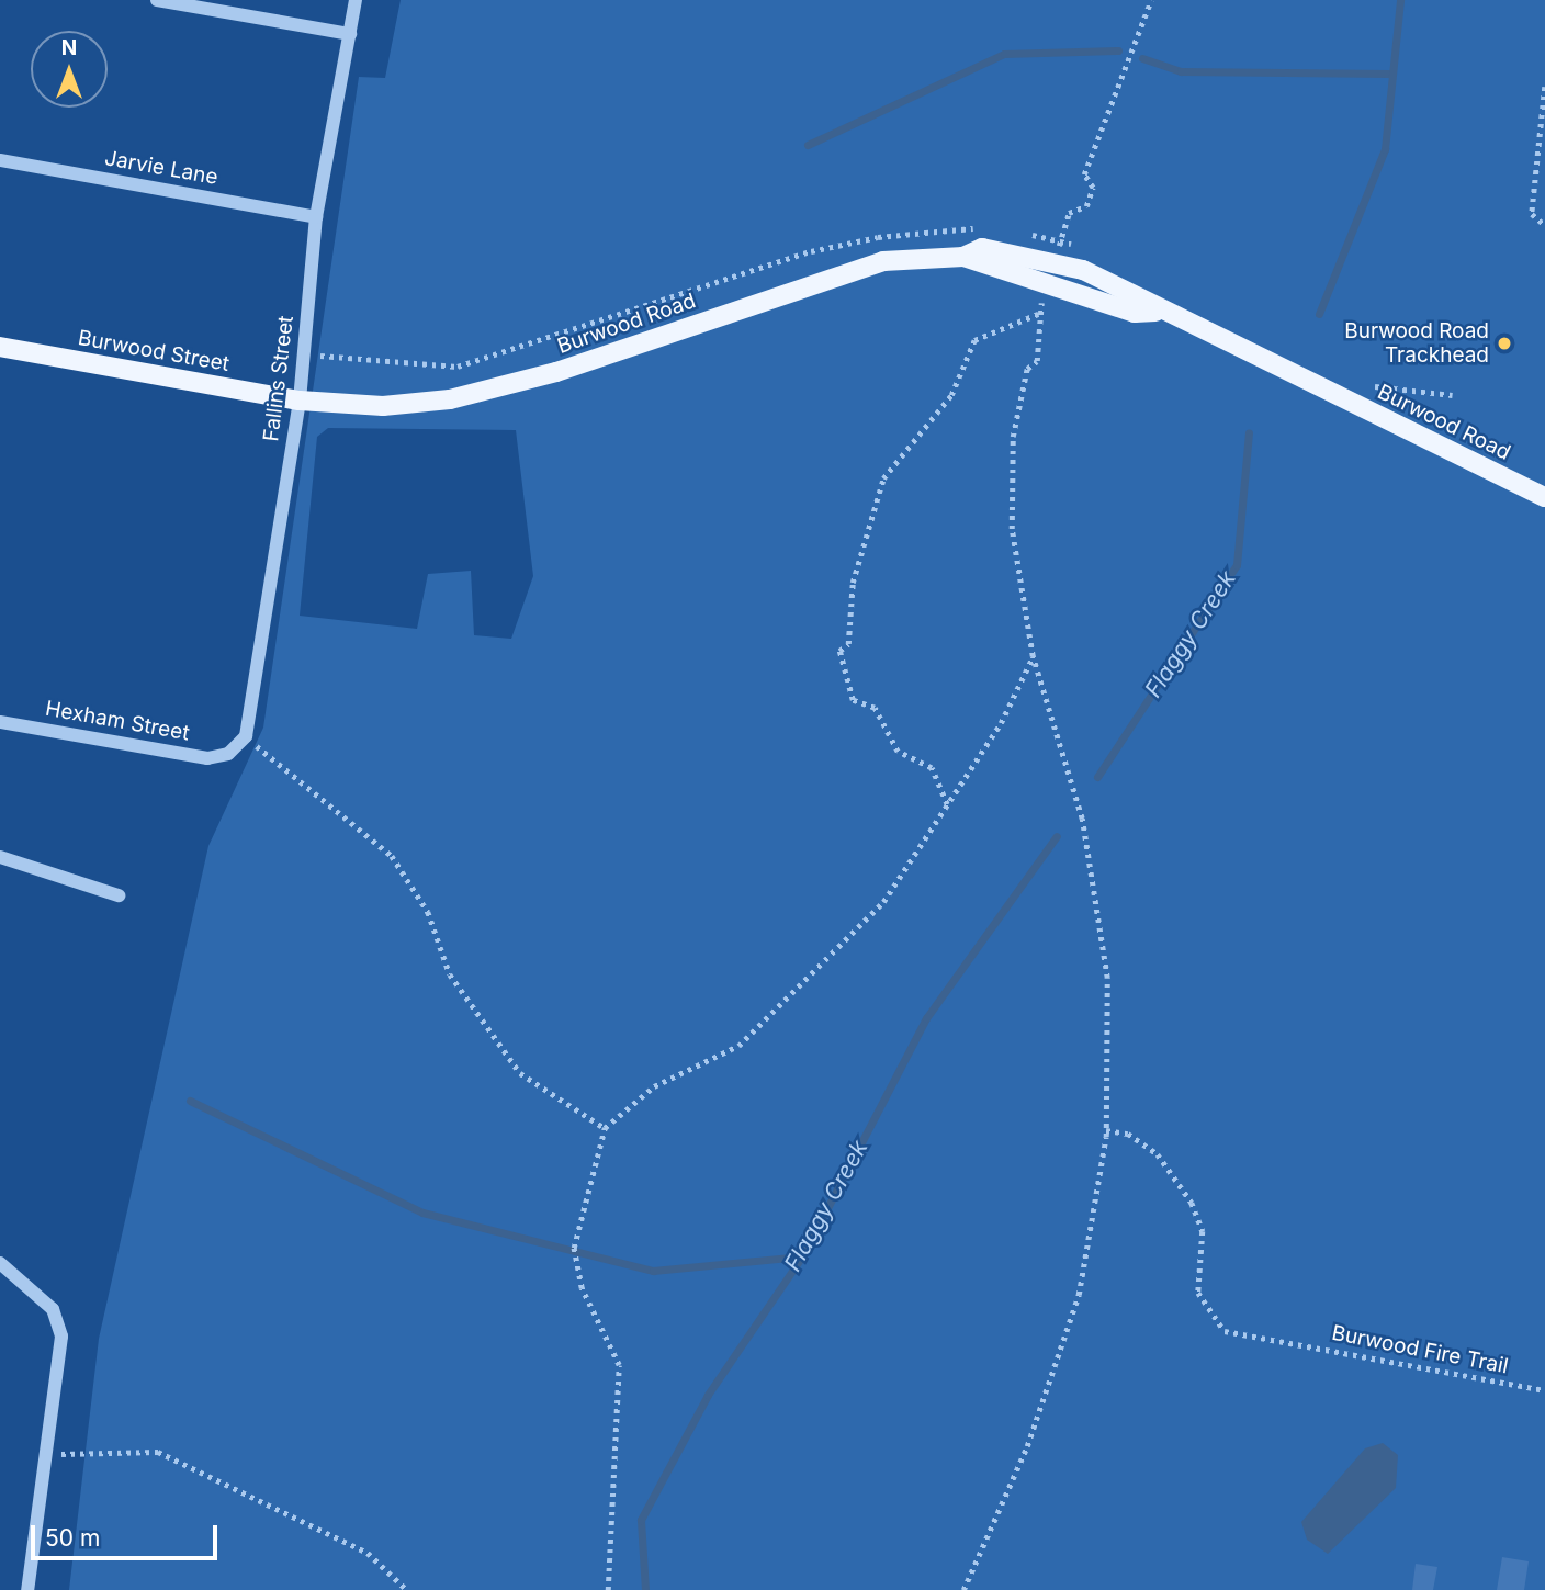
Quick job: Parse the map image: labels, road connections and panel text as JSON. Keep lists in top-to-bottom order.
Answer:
{
  "streets": {
    "main road": ["Burwood Road", "Burwood Street"],
    "street": ["Jarvie Lane", "Fallins Street", "Hexham Street"],
    "path": ["Burwood Fire Trail"]
  },
  "crossings": [
    ["Jarvie Lane", "Fallins Street"],
    ["Burwood Road", "Burwood Street"],
    ["Burwood Road", "Fallins Street"],
    ["Burwood Street", "Fallins Street"],
    ["Fallins Street", "Hexham Street"]
  ],
  "water": ["Flaggy Creek"],
  "places": ["Burwood Road Trackhead"],
  "scale_bar": "50 m",
  "north": "top"
}
